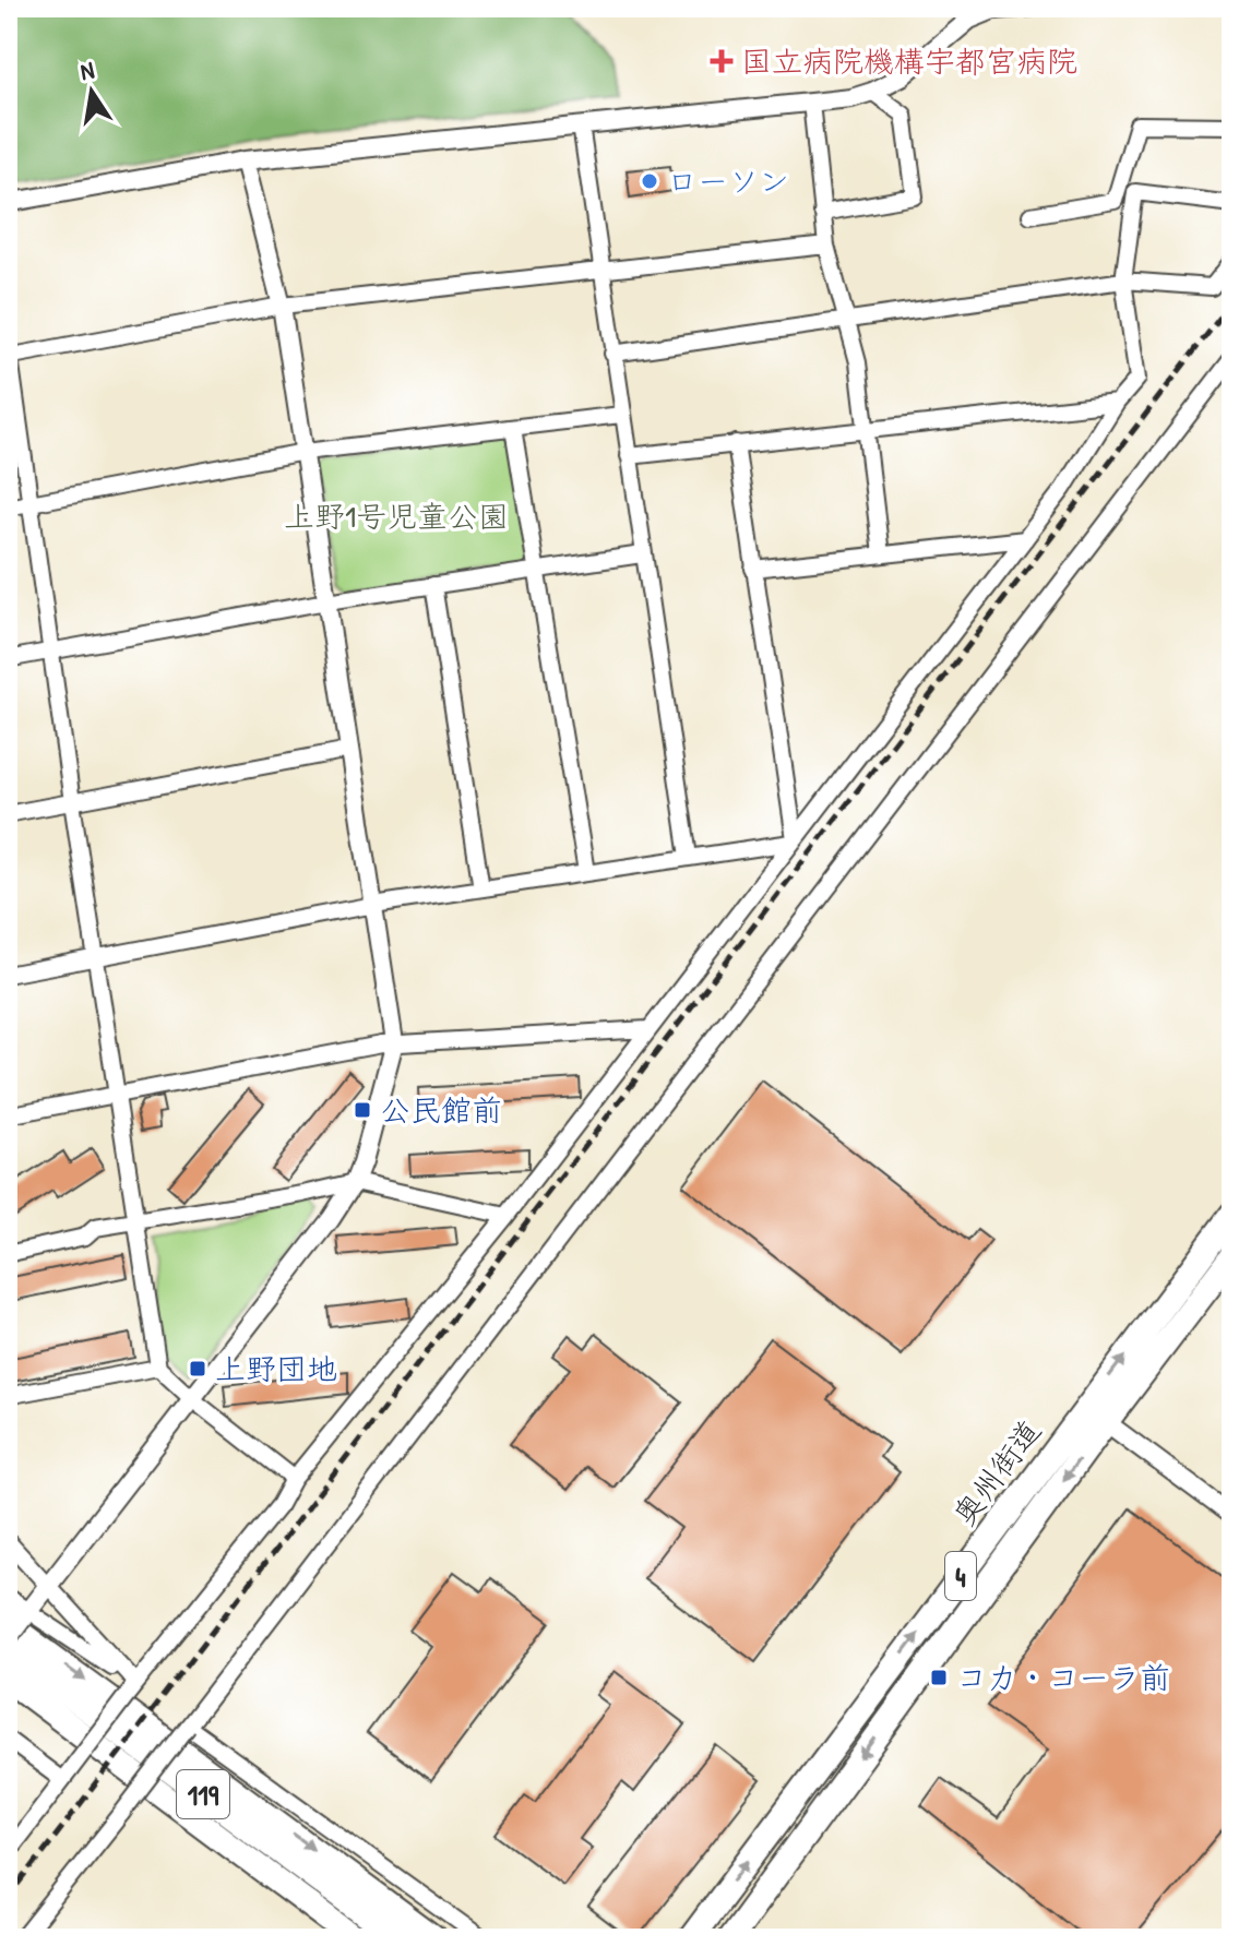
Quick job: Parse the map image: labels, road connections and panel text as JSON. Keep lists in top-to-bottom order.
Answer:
{
  "streets": {
    "highway": ["奥州街道", "4", "119"]
  },
  "parks": ["上野1号児童公園"],
  "places": {
    "health": ["国立病院機構宇都宮病院"],
    "other": ["ローソン"],
    "transit": ["公民館前", "上野団地", "コカ・コーラ前"]
  },
  "north": "top"
}
